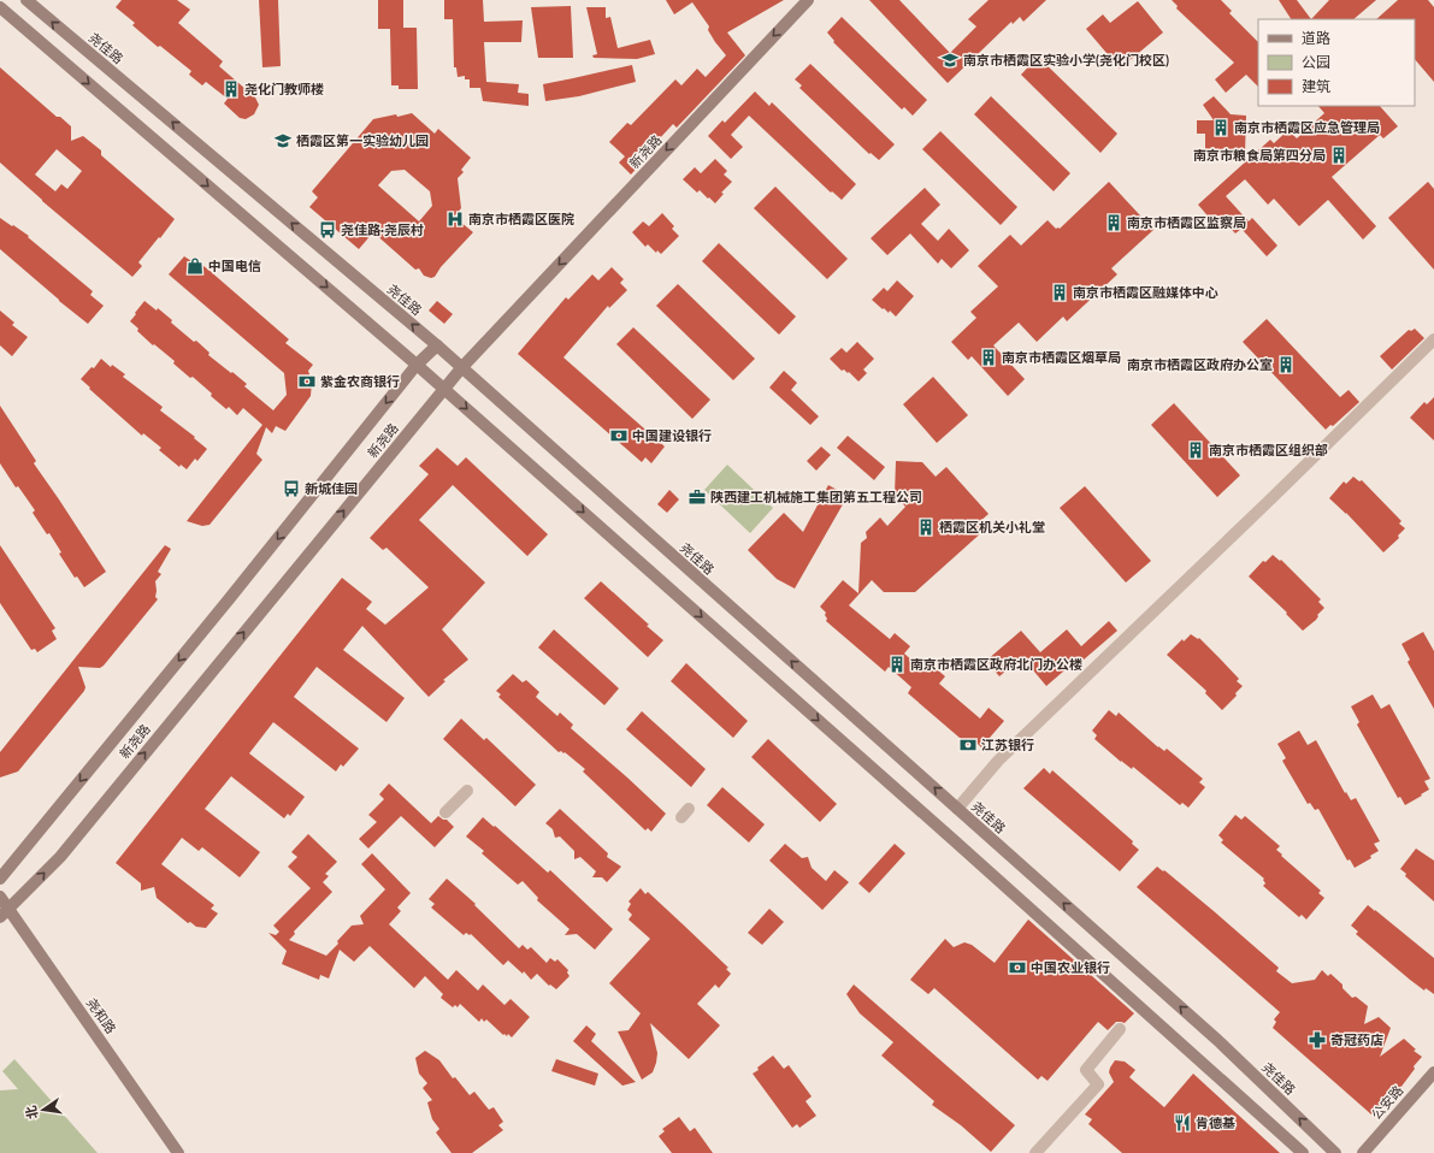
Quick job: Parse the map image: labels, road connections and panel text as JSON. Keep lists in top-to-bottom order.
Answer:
{
  "streets": {
    "main road": [
      "尧佳路",
      "新尧路",
      "尧和路",
      "公安路"
    ]
  },
  "crossings": [
    ["尧佳路", "新尧路"],
    ["新尧路", "尧和路"]
  ],
  "places": {
    "school or university": ["南京市栖霞区实验小学(尧化门校区)", "栖霞区第一实验幼儿园"],
    "building": [
      "尧化门教师楼",
      "南京市栖霞区应急管理局",
      "南京市粮食局第四分局",
      "南京市栖霞区监察局",
      "南京市栖霞区融媒体中心",
      "南京市栖霞区烟草局",
      "南京市栖霞区政府办公室",
      "南京市栖霞区组织部",
      "栖霞区机关小礼堂",
      "南京市栖霞区政府北门办公楼"
    ],
    "hospital": ["南京市栖霞区医院"],
    "bus stop": ["尧佳路·尧辰村", "新城佳园"],
    "shop": ["中国电信"],
    "bank": [
      "紫金农商银行",
      "中国建设银行",
      "江苏银行",
      "中国农业银行"
    ],
    "office": ["陕西建工机械施工集团第五工程公司"],
    "pharmacy": ["奇冠药店"],
    "restaurant": ["肯德基"]
  },
  "legend": ["道路", "公园", "建筑"],
  "north": "left"
}
